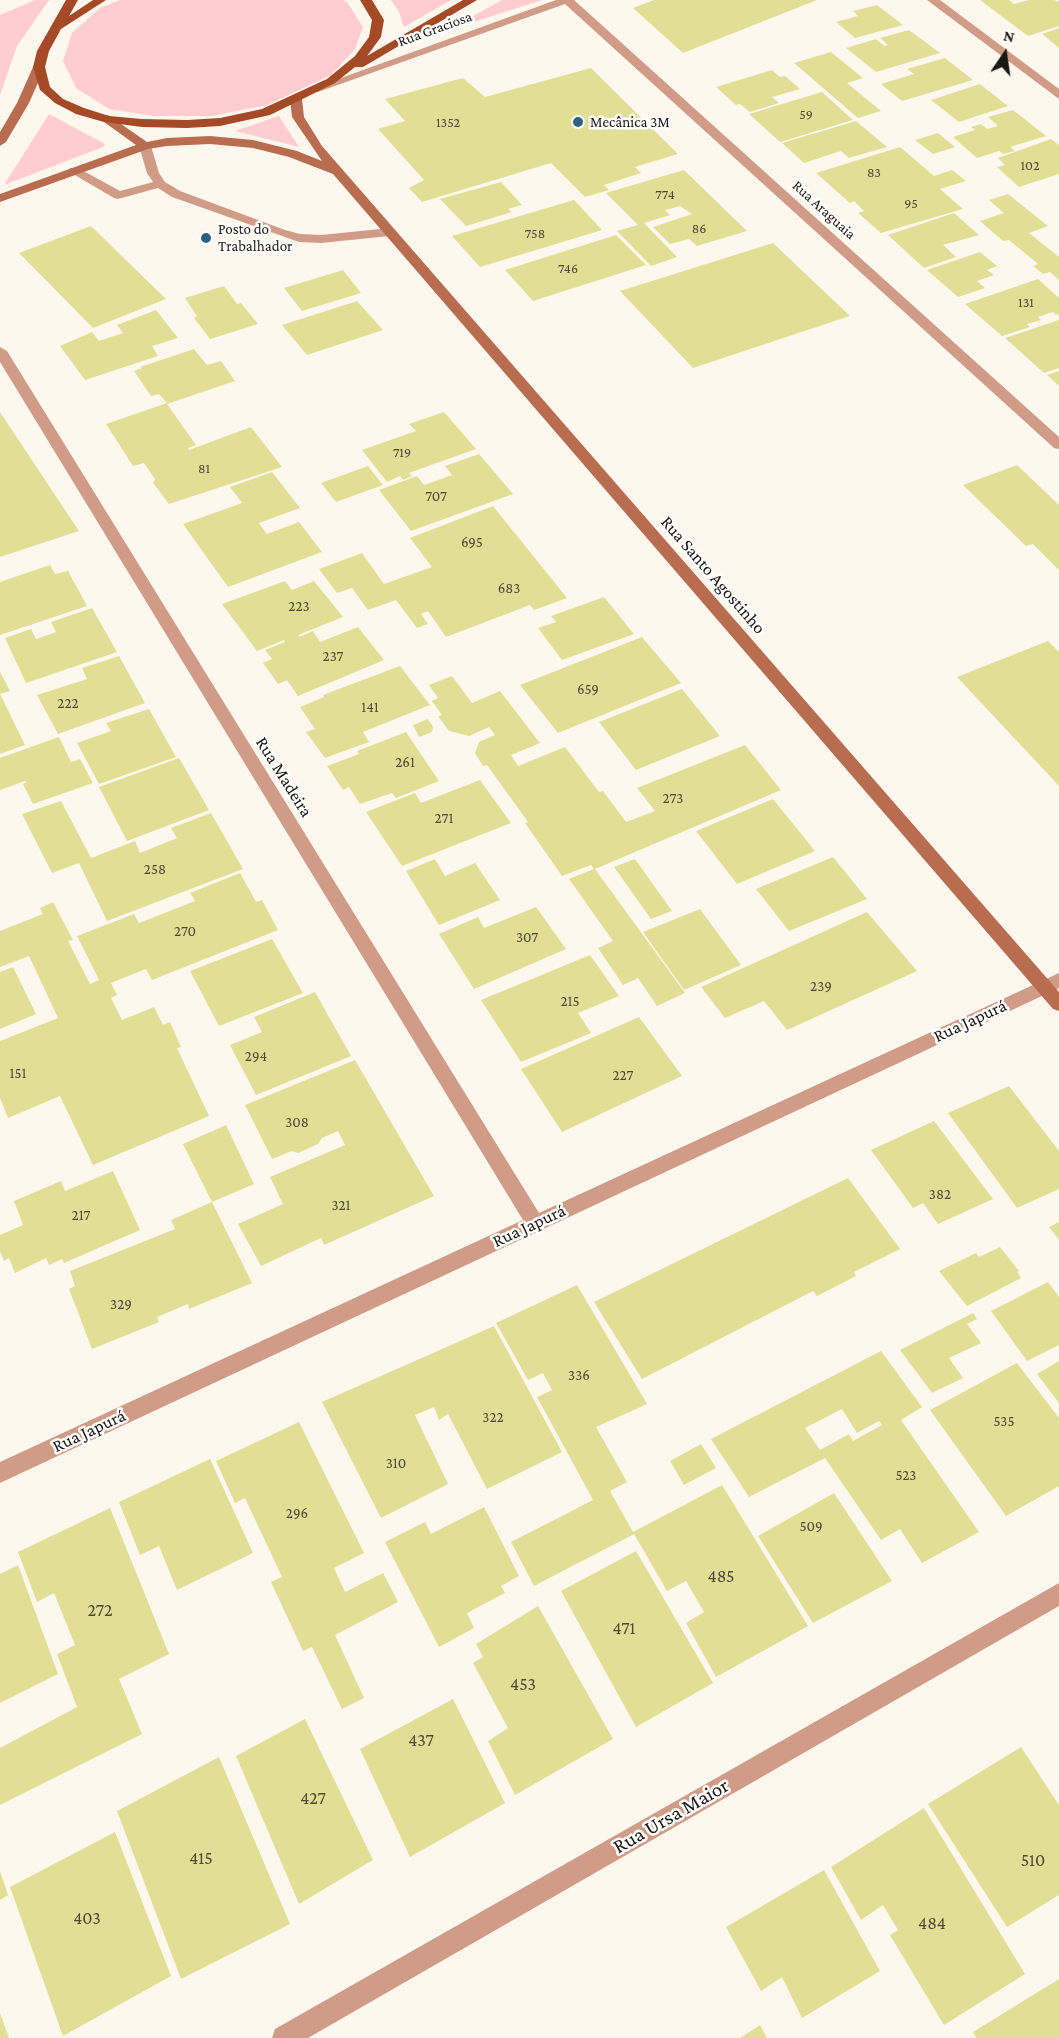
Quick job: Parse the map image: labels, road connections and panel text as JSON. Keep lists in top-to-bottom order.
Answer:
{
  "streets": {
    "main road": ["Rua Santo Agostinho"],
    "street": [
      "Rua Graciosa",
      "Rua Araguaia",
      "Rua Madeira",
      "Rua Japurá",
      "Rua Ursa Maior"
    ]
  },
  "crossings": [
    ["Rua Graciosa", "Rua Araguaia"],
    ["Rua Santo Agostinho", "Rua Japurá"],
    ["Rua Madeira", "Rua Japurá"]
  ],
  "places": ["Mecânica 3M", "Posto do Trabalhador"],
  "house_numbers": [
    "59",
    "1352",
    "102",
    "83",
    "774",
    "95",
    "86",
    "758",
    "746",
    "131",
    "719",
    "81",
    "707",
    "695",
    "683",
    "223",
    "237",
    "659",
    "222",
    "141",
    "261",
    "273",
    "271",
    "258",
    "270",
    "307",
    "239",
    "215",
    "294",
    "151",
    "227",
    "308",
    "382",
    "321",
    "217",
    "329",
    "336",
    "322",
    "535",
    "310",
    "523",
    "296",
    "509",
    "485",
    "272",
    "471",
    "453",
    "437",
    "427",
    "415",
    "510",
    "403",
    "484"
  ],
  "north": "top"
}
